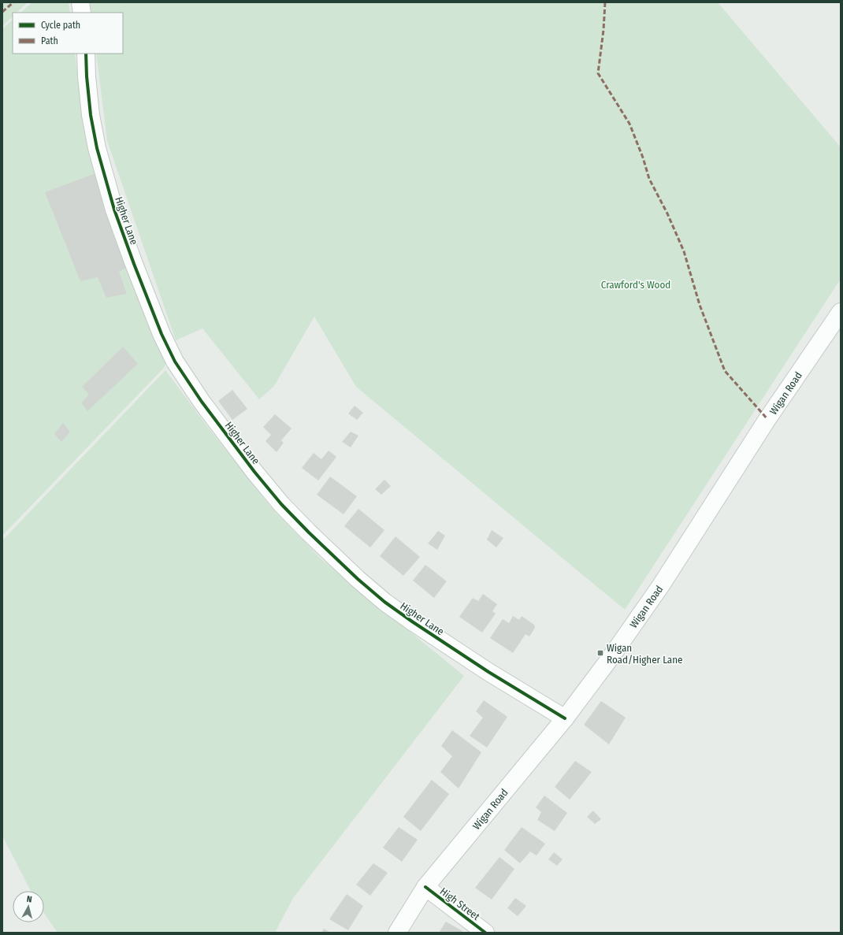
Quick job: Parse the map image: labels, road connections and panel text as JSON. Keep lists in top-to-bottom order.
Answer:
{
  "streets": {
    "street": ["Higher Lane", "Wigan Road", "High Street"]
  },
  "crossings": [
    ["Higher Lane", "Wigan Road"],
    ["Wigan Road", "High Street"]
  ],
  "parks": ["Crawford's Wood"],
  "places": {
    "transit": ["Wigan Road/Higher Lane"]
  },
  "legend": ["Cycle path", "Path"],
  "north": "top"
}
